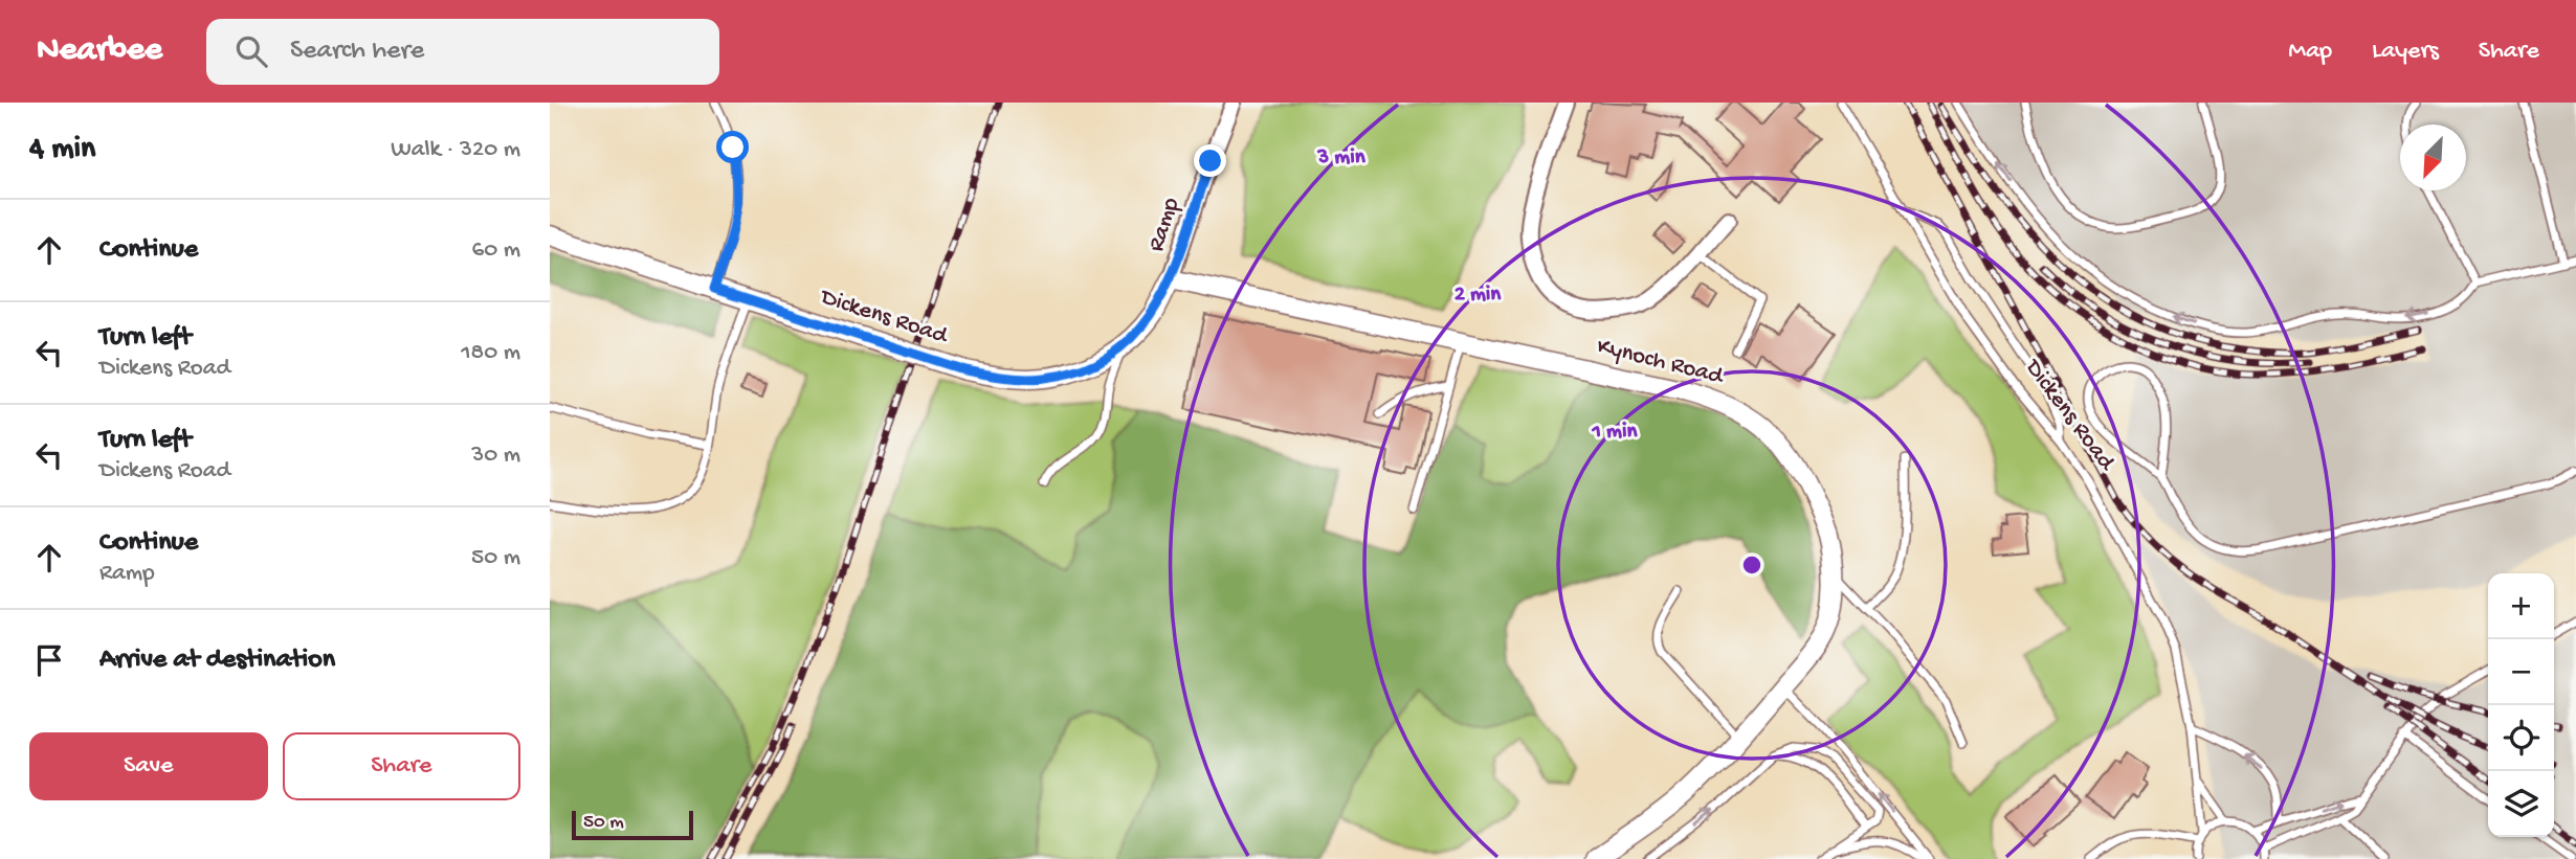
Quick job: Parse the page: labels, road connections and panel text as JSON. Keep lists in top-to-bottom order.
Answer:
{
  "streets": {
    "street": ["Ramp", "Dickens Road", "Kynoch Road"]
  },
  "crossings": [
    ["Ramp", "Dickens Road"],
    ["Ramp", "Kynoch Road"],
    ["Dickens Road", "Kynoch Road"]
  ],
  "scale_bar": "50 m",
  "north": "bottom left",
  "page": {
    "header": "Nearbee",
    "search": "Search here",
    "nav": ["Map", "Layers", "Share"],
    "heading": ["4 min", "Walk · 320 m"],
    "list": [
      ["Continue", "60 m"],
      ["Turn left", "Dickens Road", "180 m"],
      ["Turn left", "Dickens Road", "30 m"],
      ["Continue", "Ramp", "50 m"],
      "Arrive at destination"
    ],
    "map_buttons": ["+", "−"],
    "buttons": ["Save", "Share"],
    "scale": "50 m"
  },
  "rings": ["3 min", "2 min", "1 min"]
}
